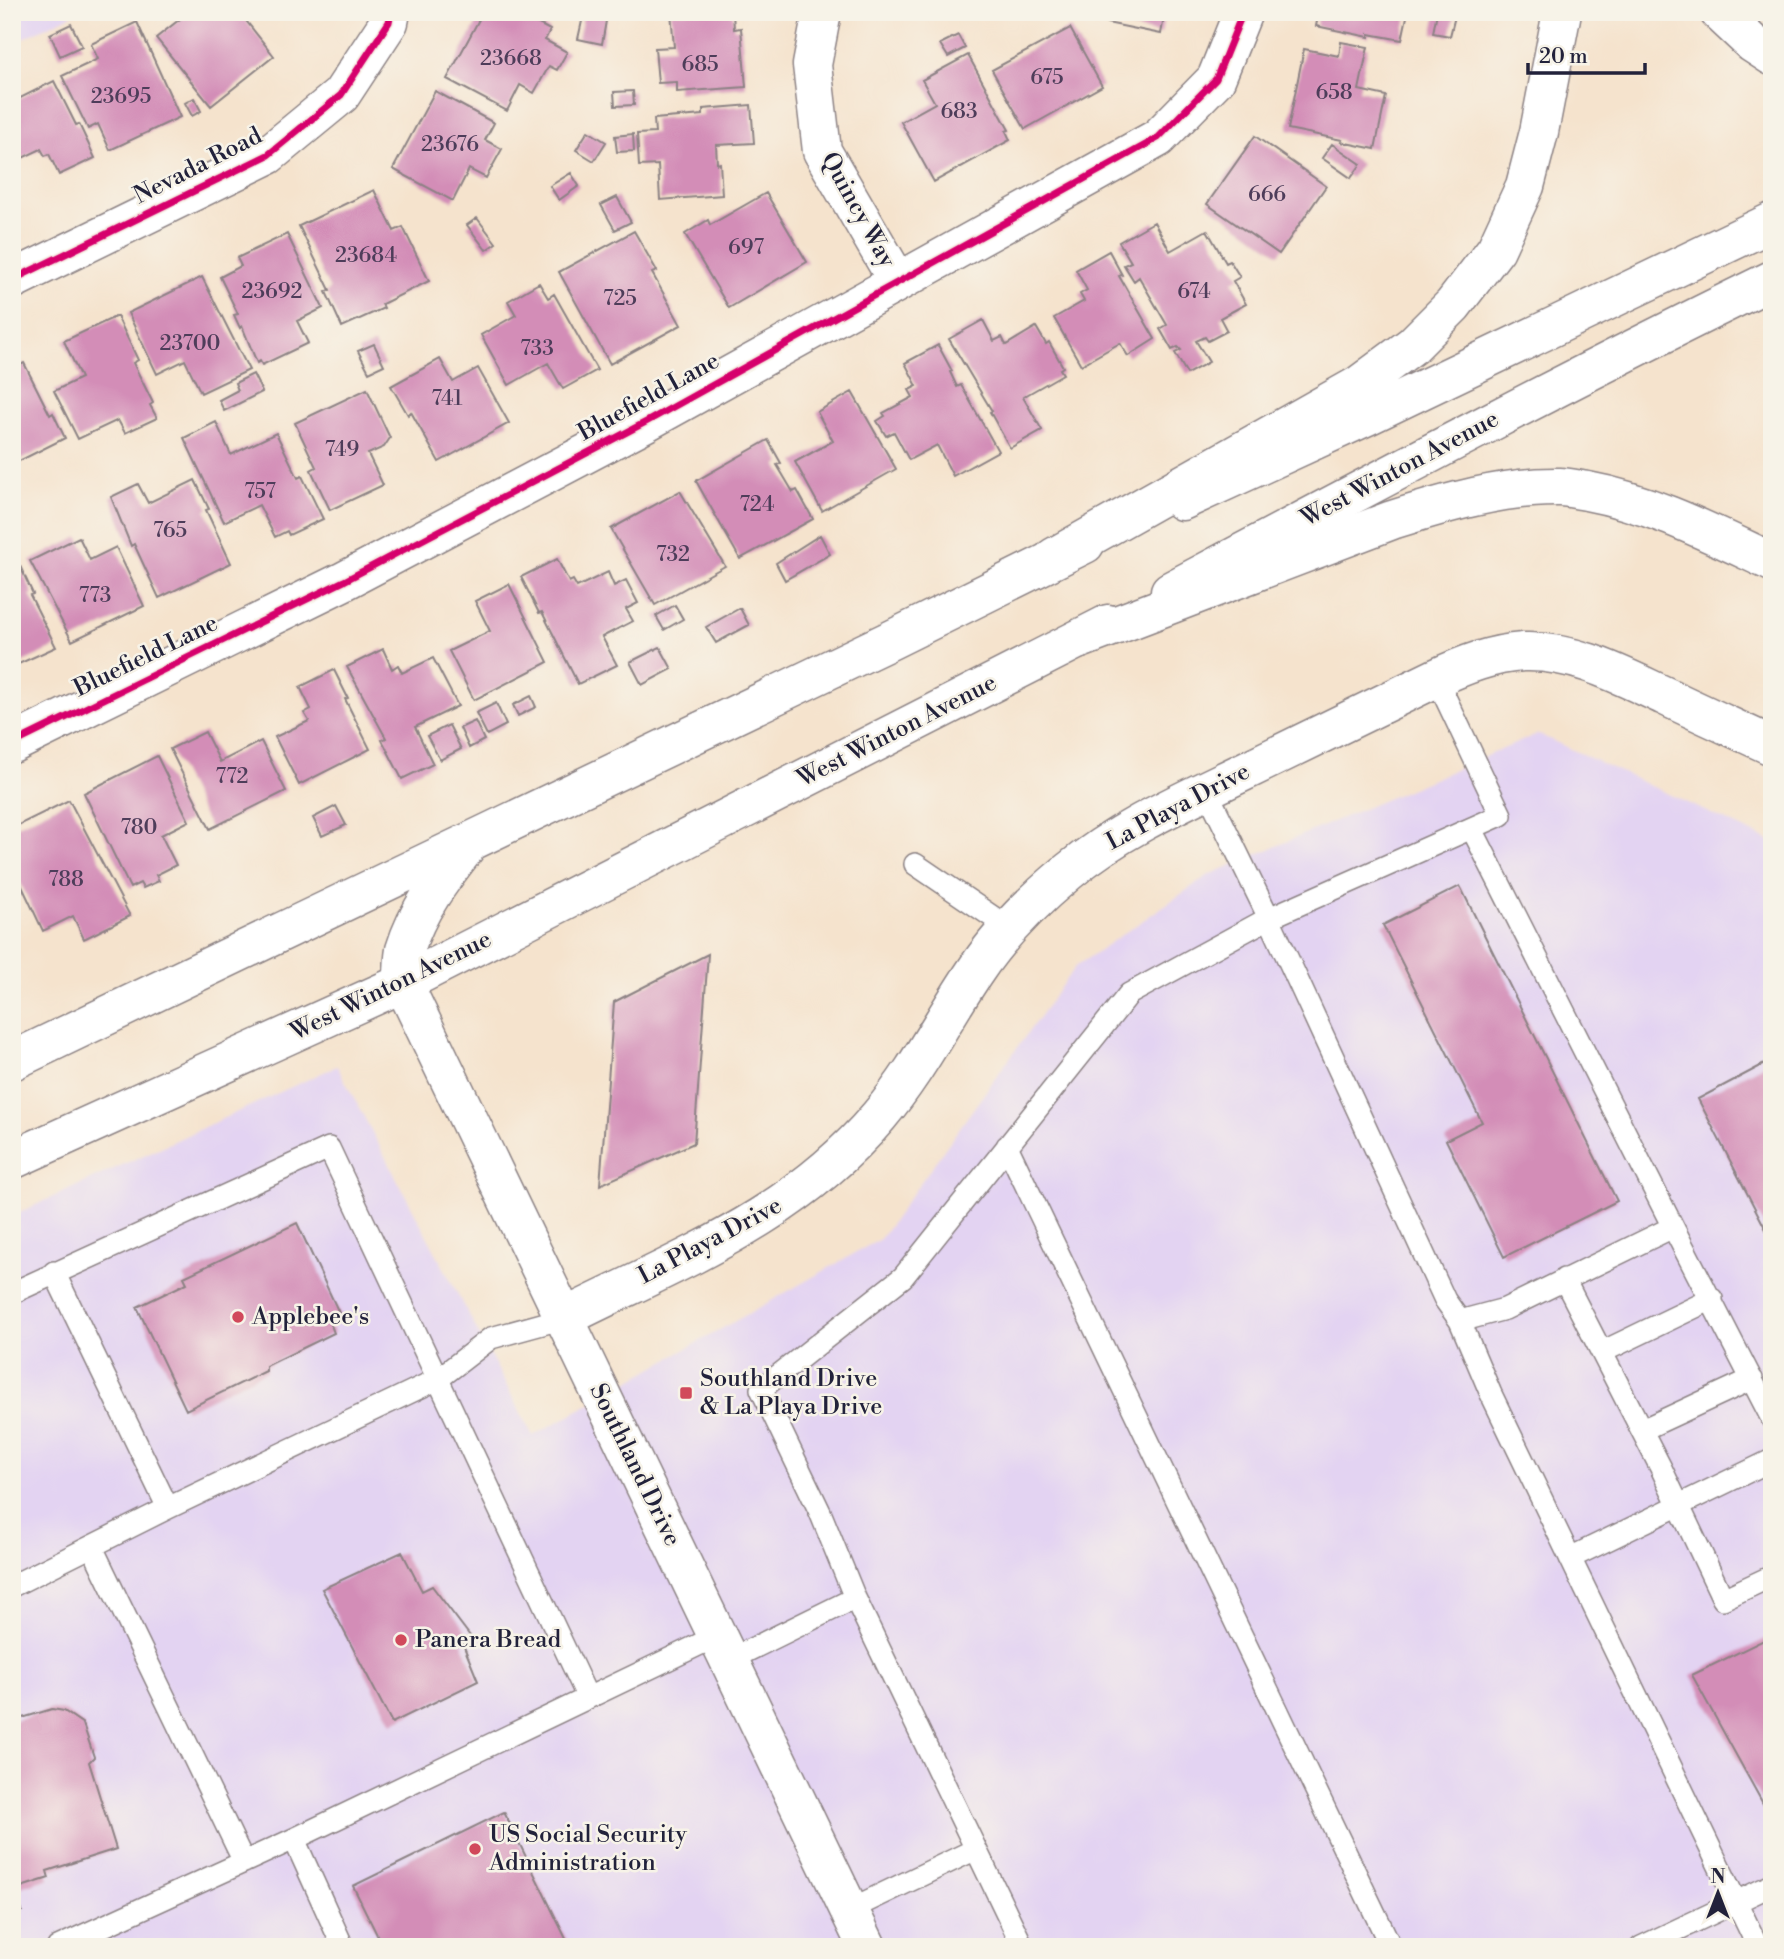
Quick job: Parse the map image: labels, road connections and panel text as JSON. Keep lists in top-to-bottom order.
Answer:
{
  "streets": {
    "main road": [
      "Nevada Road",
      "Quincy Way",
      "Bluefield Lane",
      "West Winton Avenue",
      "La Playa Drive",
      "Southland Drive"
    ]
  },
  "crossings": [
    ["Quincy Way", "Bluefield Lane"],
    ["West Winton Avenue", "Southland Drive"],
    ["La Playa Drive", "Southland Drive"]
  ],
  "places": {
    "other": ["Applebee's", "Panera Bread", "US Social Security Administration"],
    "transit": ["Southland Drive & La Playa Drive"]
  },
  "house_numbers": [
    "23668",
    "685",
    "675",
    "658",
    "23695",
    "683",
    "23676",
    "666",
    "697",
    "23684",
    "23692",
    "674",
    "725",
    "23700",
    "733",
    "741",
    "749",
    "757",
    "724",
    "765",
    "732",
    "773",
    "772",
    "780",
    "788"
  ],
  "scale_bar": "20 m",
  "north": "top"
}
